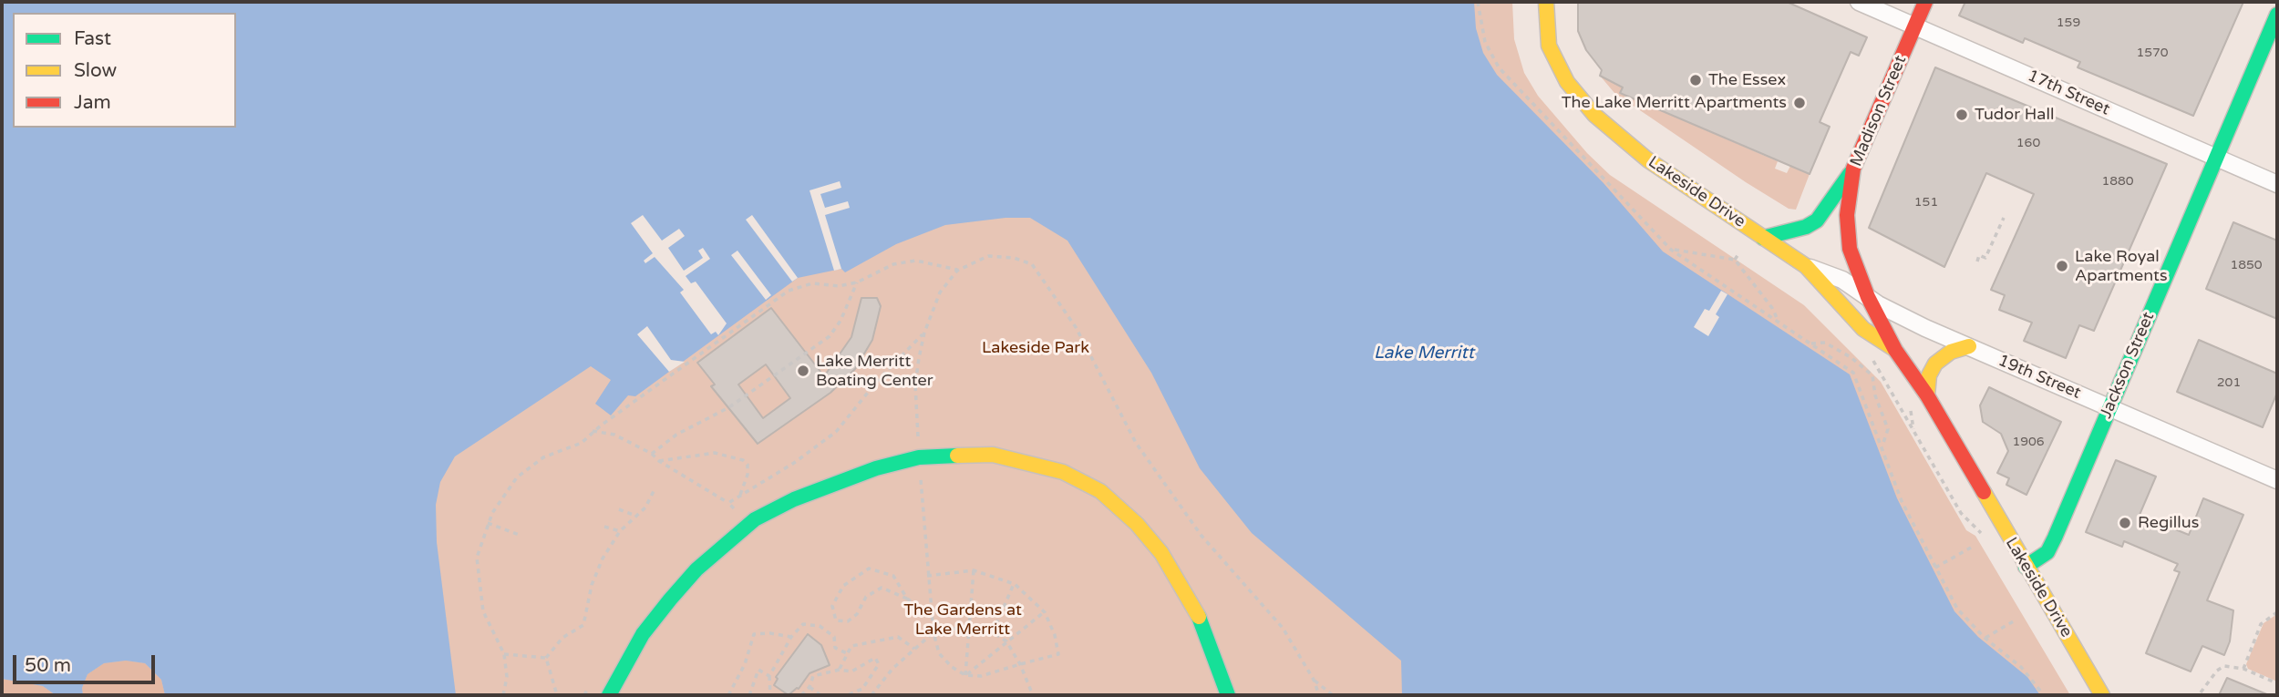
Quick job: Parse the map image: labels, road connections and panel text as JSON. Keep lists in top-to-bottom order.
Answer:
{
  "streets": {
    "street": [
      "17th Street",
      "Madison Street",
      "Lakeside Drive",
      "Jackson Street",
      "19th Street"
    ]
  },
  "crossings": [
    ["17th Street", "Madison Street"],
    ["17th Street", "Jackson Street"],
    ["Madison Street", "Lakeside Drive"],
    ["Madison Street", "19th Street"],
    ["Lakeside Drive", "Jackson Street"],
    ["Lakeside Drive", "19th Street"],
    ["Jackson Street", "19th Street"]
  ],
  "water": ["Lake Merritt"],
  "parks": ["Lakeside Park", "The Gardens at Lake Merritt"],
  "places": [
    "The Essex",
    "The Lake Merritt Apartments",
    "Tudor Hall",
    "Lake Royal Apartments",
    "Lake Merritt Boating Center",
    "Regillus"
  ],
  "house_numbers": [
    "159",
    "1570",
    "160",
    "1880",
    "151",
    "1850",
    "201",
    "1906"
  ],
  "legend": ["Fast", "Slow", "Jam"],
  "scale_bar": "50 m"
}
